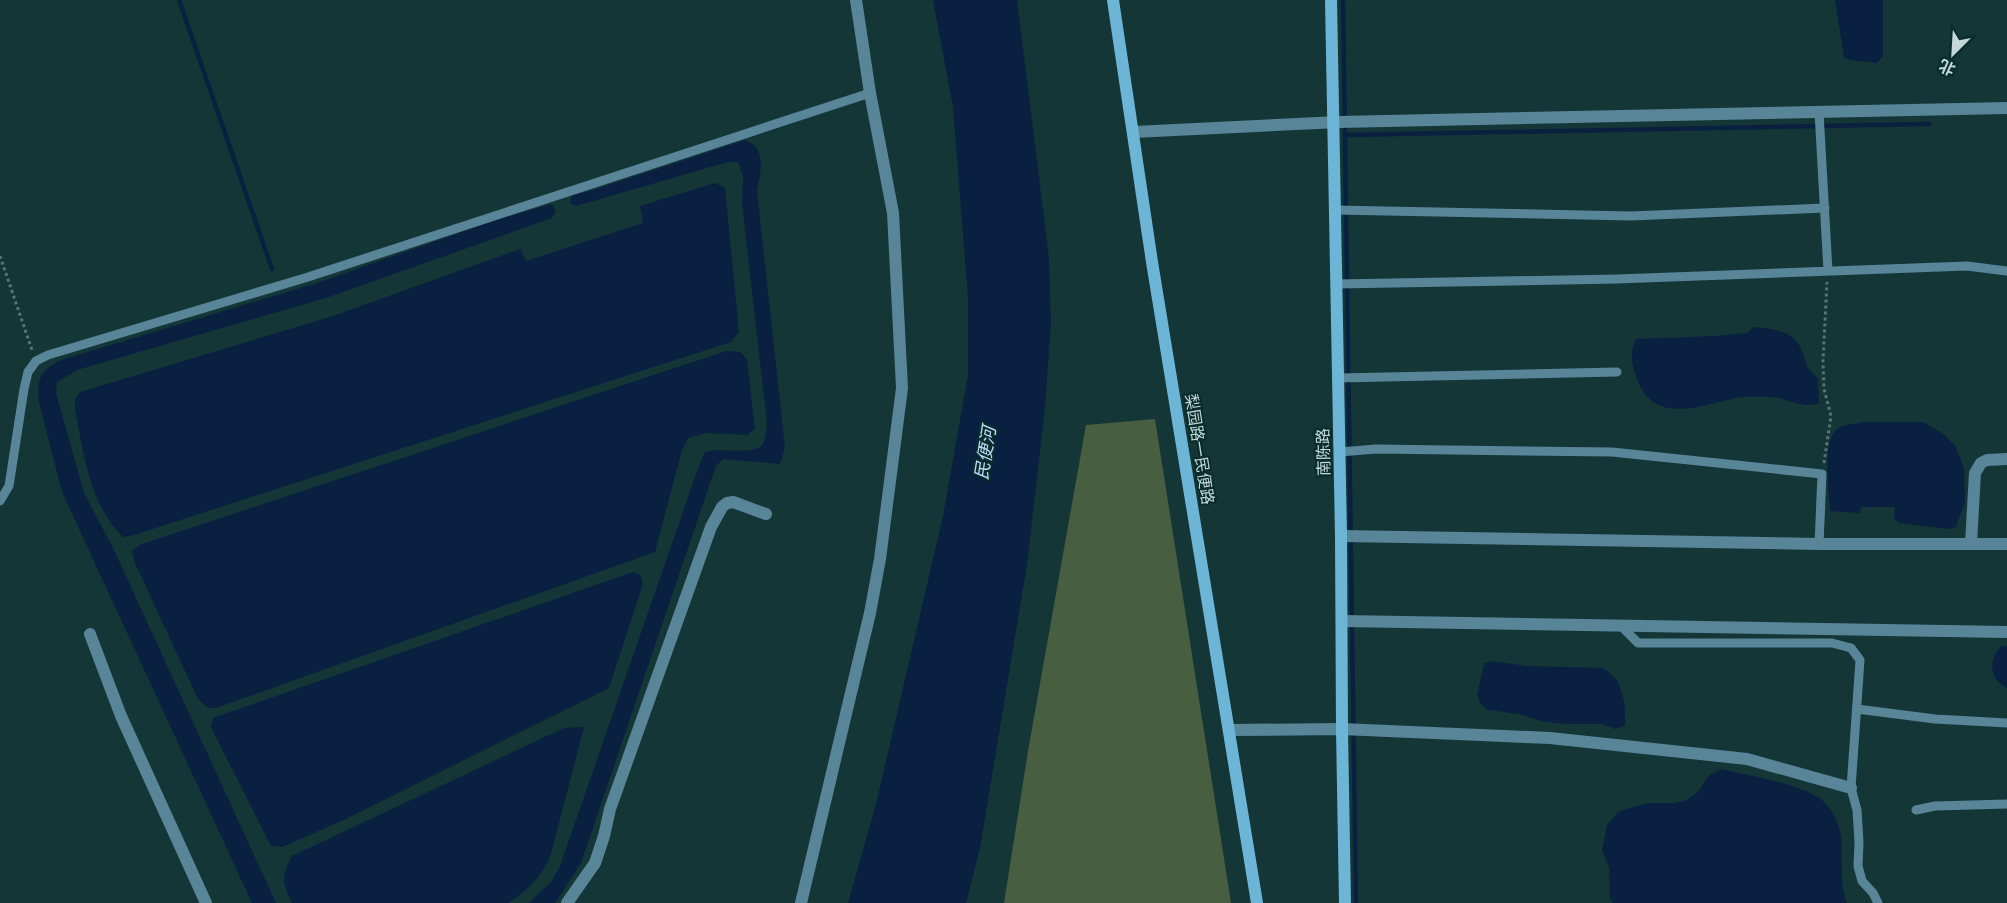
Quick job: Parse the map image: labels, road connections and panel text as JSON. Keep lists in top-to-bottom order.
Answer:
{
  "streets": {
    "street": ["梨园路一民便路", "南陈路"]
  },
  "water": ["民便河"],
  "north": "bottom left"
}
